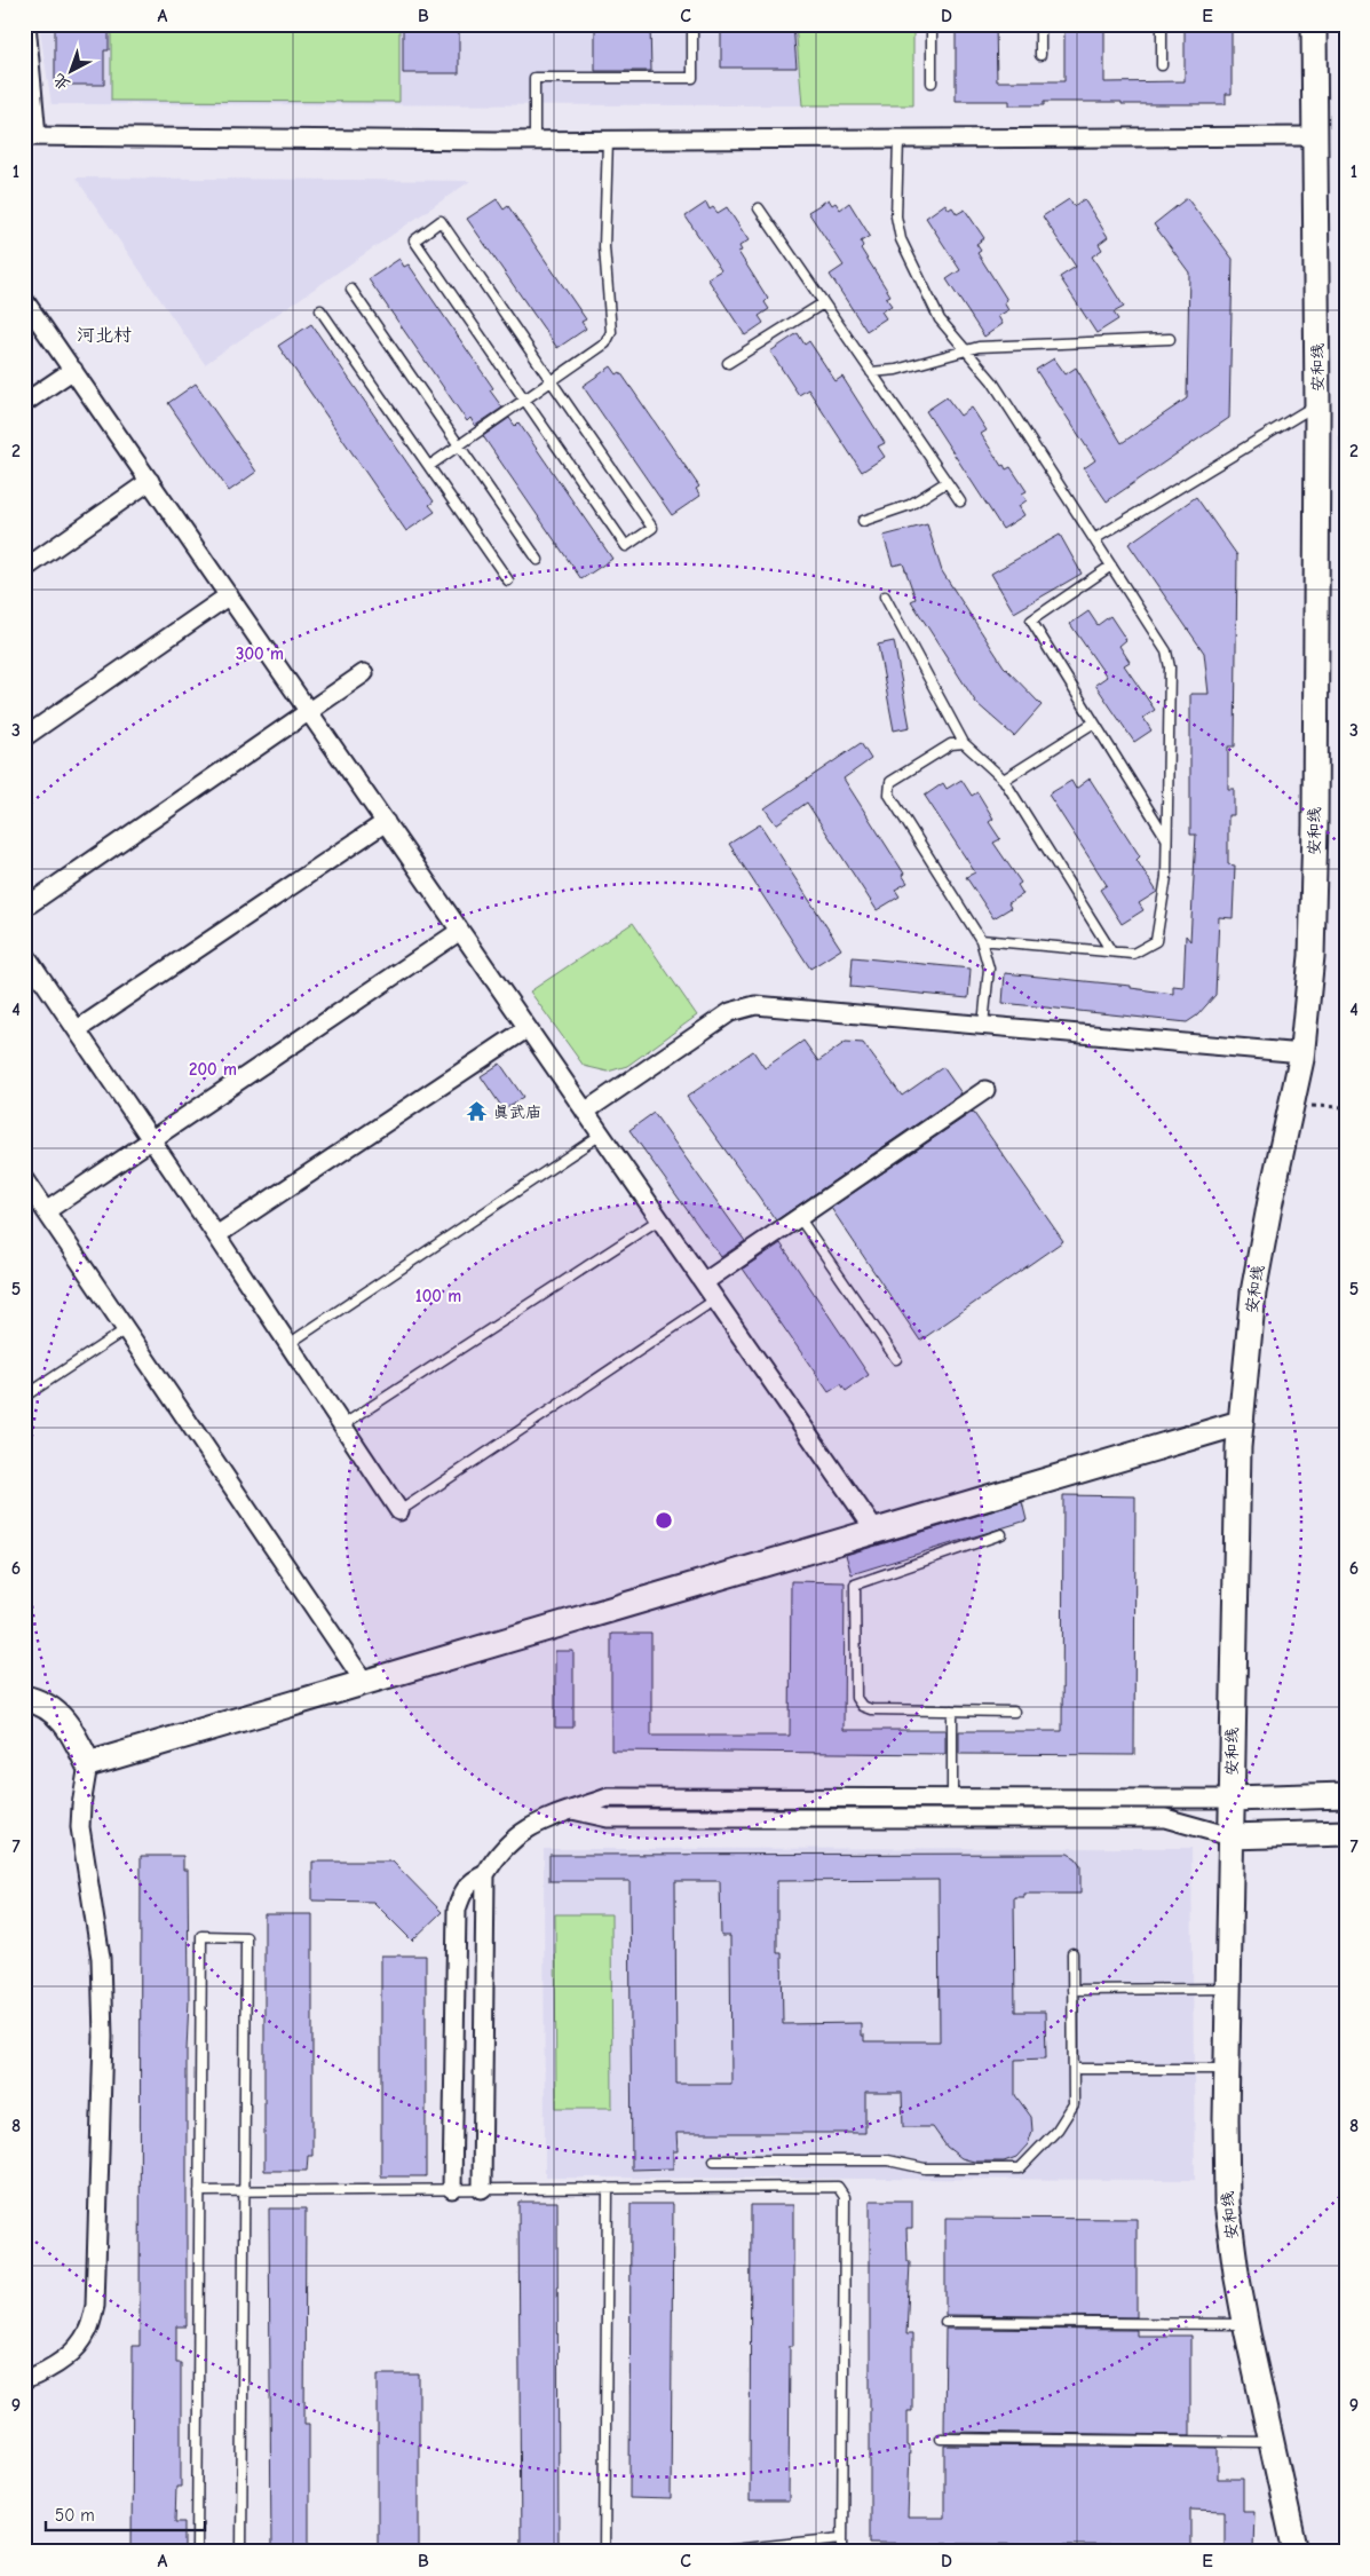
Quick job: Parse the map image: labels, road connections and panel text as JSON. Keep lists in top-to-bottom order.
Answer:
{
  "streets": {
    "main road": ["安和线"]
  },
  "districts": ["河北村"],
  "places": {
    "temple": ["真武庙"]
  },
  "scale_bar": "50 m",
  "north": "bottom left",
  "grid": {
    "columns": [
      "A",
      "B",
      "C",
      "D",
      "E"
    ],
    "rows": [
      "1",
      "2",
      "3",
      "4",
      "5",
      "6",
      "7",
      "8",
      "9"
    ]
  },
  "rings": ["300 m", "200 m", "100 m"]
}
